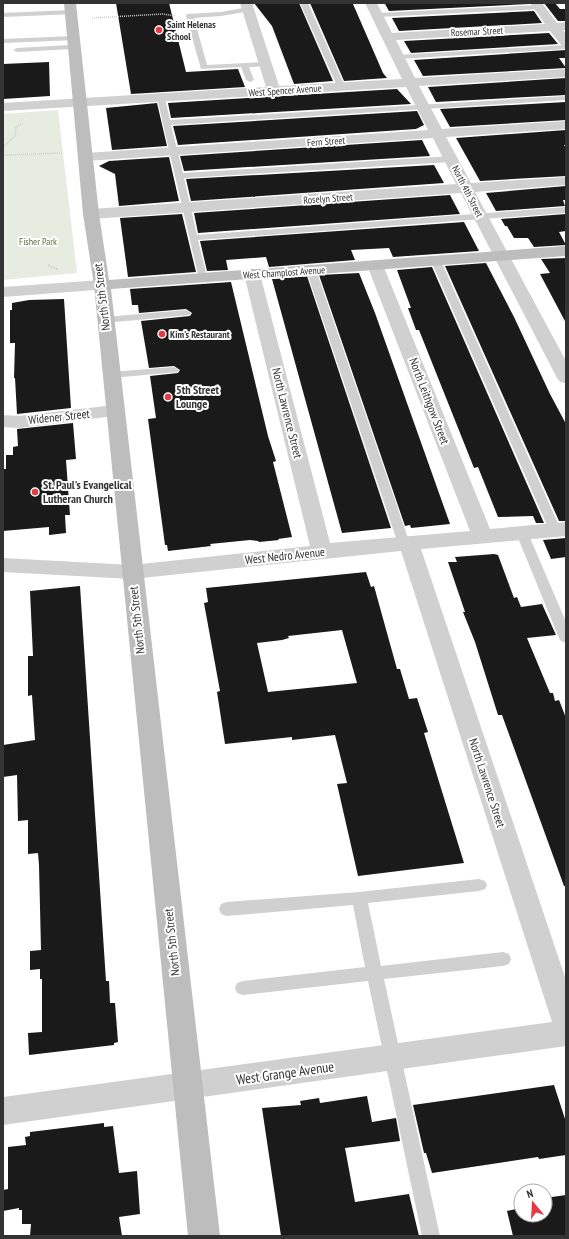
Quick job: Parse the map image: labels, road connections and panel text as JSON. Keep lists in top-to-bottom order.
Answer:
{
  "streets": {
    "street": [
      "Rosemar Street",
      "West Spencer Avenue",
      "Fern Street",
      "North 4th Street",
      "Roselyn Street",
      "West Champlost Avenue",
      "North 5th Street",
      "North Leithgow Street",
      "North Lawrence Street",
      "Widener Street",
      "West Nedro Avenue",
      "West Grange Avenue"
    ]
  },
  "crossings": [
    ["Rosemar Street", "North 4th Street"],
    ["West Spencer Avenue", "North 4th Street"],
    ["West Spencer Avenue", "North 5th Street"],
    ["Fern Street", "North 4th Street"],
    ["Fern Street", "North 5th Street"],
    ["North 4th Street", "Roselyn Street"],
    ["North 4th Street", "West Champlost Avenue"],
    ["Roselyn Street", "North 5th Street"],
    ["West Champlost Avenue", "North 5th Street"],
    ["West Champlost Avenue", "North Leithgow Street"],
    ["West Champlost Avenue", "North Lawrence Street"],
    ["North 5th Street", "Widener Street"],
    ["North 5th Street", "West Nedro Avenue"],
    ["North 5th Street", "West Grange Avenue"],
    ["North Leithgow Street", "West Nedro Avenue"],
    ["North Lawrence Street", "West Nedro Avenue"]
  ],
  "parks": ["Fisher Park"],
  "places": [
    "Saint Helenas School",
    "Kim's Restaurant",
    "5th Street Lounge",
    "St. Paul's Evangelical Lutheran Church"
  ],
  "north": "top"
}
